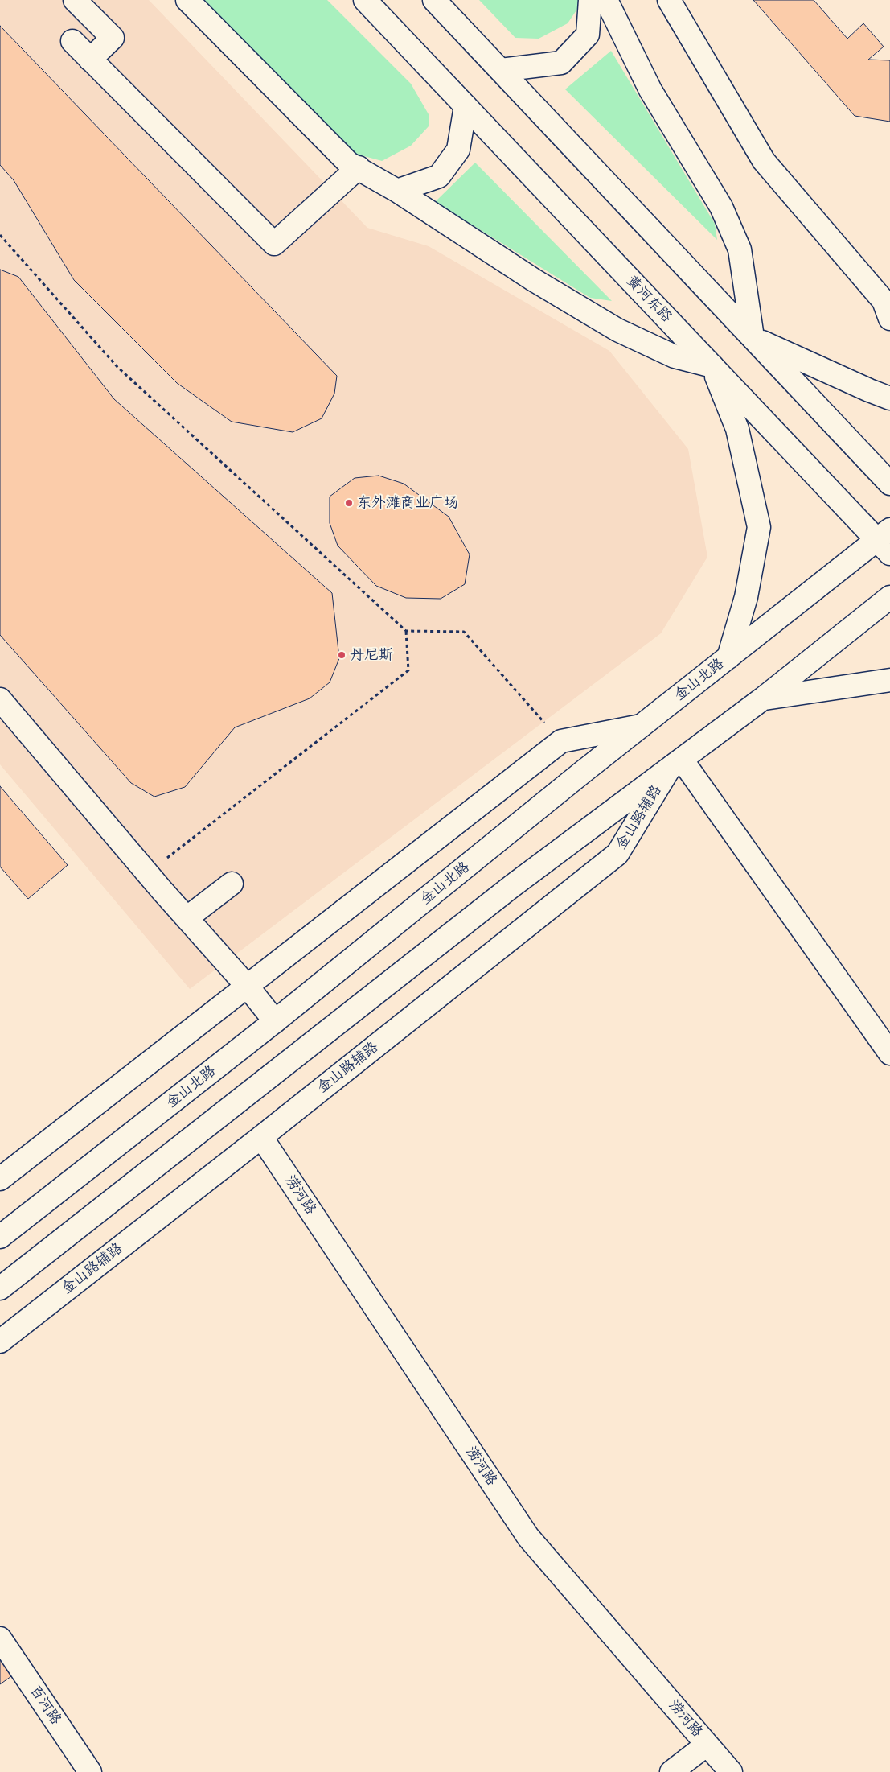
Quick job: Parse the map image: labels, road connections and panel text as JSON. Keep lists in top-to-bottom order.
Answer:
{
  "streets": {
    "street": [
      "黄河东路",
      "金山北路",
      "金山路辅路",
      "涝河路",
      "百河路"
    ]
  },
  "crossings": [
    ["黄河东路", "金山北路"],
    ["金山路辅路", "涝河路"]
  ],
  "places": ["东外滩商业广场", "丹尼斯"]
}
